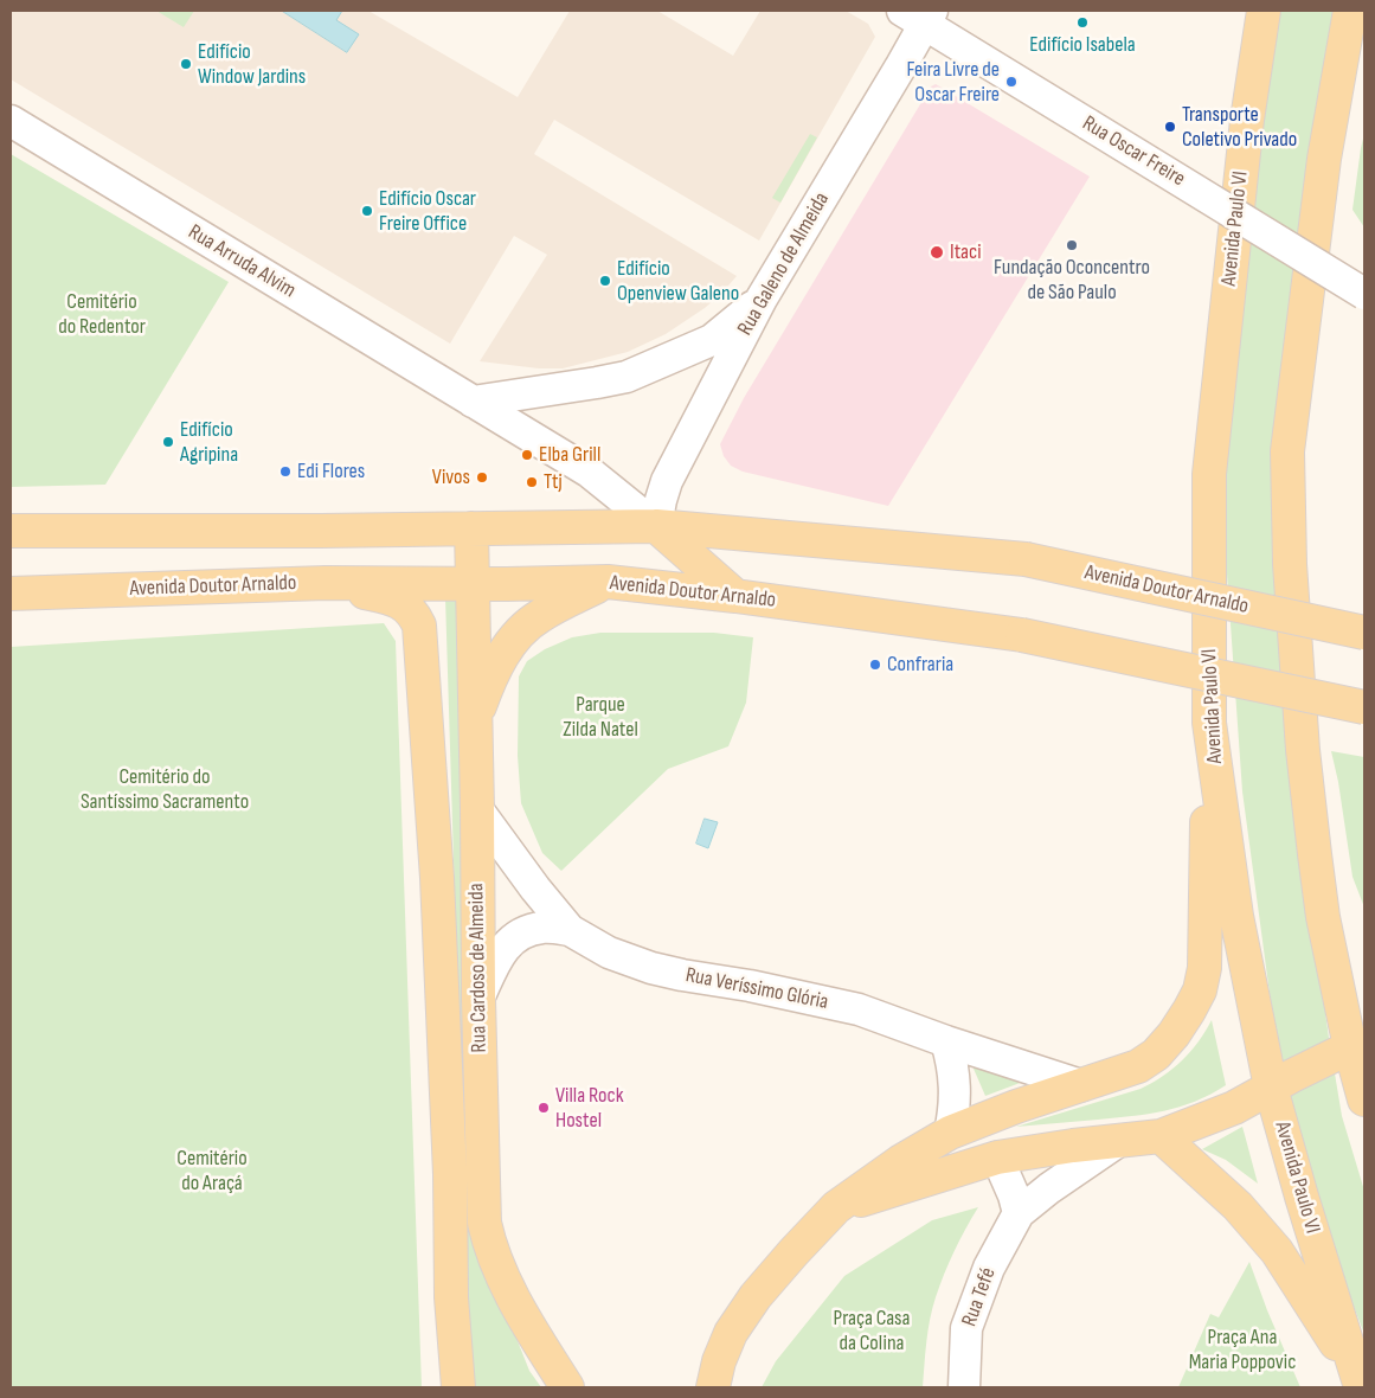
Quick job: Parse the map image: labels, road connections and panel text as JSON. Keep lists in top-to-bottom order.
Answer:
{
  "streets": {
    "main road": ["Avenida Paulo VI", "Avenida Doutor Arnaldo", "Rua Cardoso de Almeida"],
    "street": [
      "Rua Oscar Freire",
      "Rua Arruda Alvim",
      "Rua Galeno de Almeida",
      "Rua Veríssimo Glória",
      "Rua Tefé"
    ]
  },
  "crossings": [
    ["Rua Oscar Freire", "Rua Galeno de Almeida"],
    ["Rua Arruda Alvim", "Rua Galeno de Almeida"],
    ["Rua Arruda Alvim", "Avenida Doutor Arnaldo"],
    ["Rua Galeno de Almeida", "Avenida Doutor Arnaldo"],
    ["Avenida Doutor Arnaldo", "Rua Cardoso de Almeida"],
    ["Rua Cardoso de Almeida", "Rua Veríssimo Glória"]
  ],
  "parks": [
    "Cemitério do Redentor",
    "Parque Zilda Natel",
    "Cemitério do Santíssimo Sacramento",
    "Cemitério do Araçá",
    "Praça Casa da Colina",
    "Praça Ana Maria Poppovic"
  ],
  "places": [
    "Edifício Isabela",
    "Edifício Window Jardins",
    "Feira Livre de Oscar Freire",
    "Transporte Coletivo Privado",
    "Edifício Oscar Freire Office",
    "Fundação Oconcentro de São Paulo",
    "Itaci",
    "Edifício Openview Galeno",
    "Edifício Agripina",
    "Elba Grill",
    "Edi Flores",
    "Vivos",
    "Ttj",
    "Confraria",
    "Villa Rock Hostel"
  ]
}
